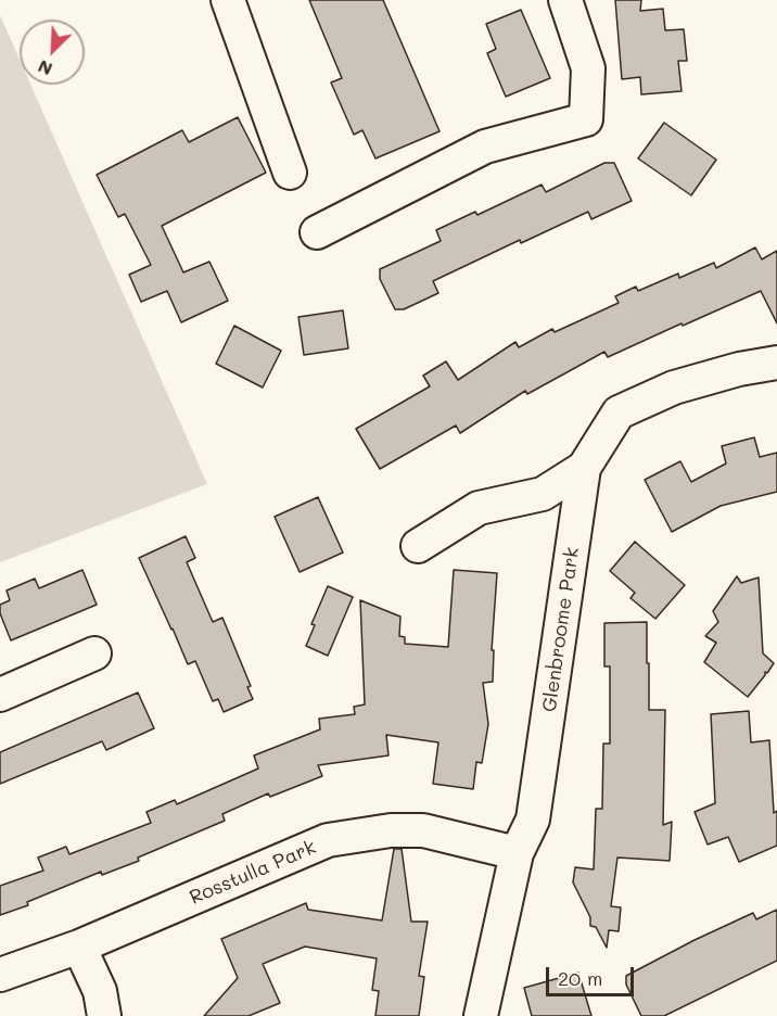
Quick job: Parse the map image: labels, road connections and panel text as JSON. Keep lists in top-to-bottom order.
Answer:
{
  "streets": {
    "street": ["Glenbroome Park", "Rosstulla Park"]
  },
  "crossings": [
    ["Glenbroome Park", "Rosstulla Park"]
  ],
  "scale_bar": "20 m",
  "north": "bottom left"
}
